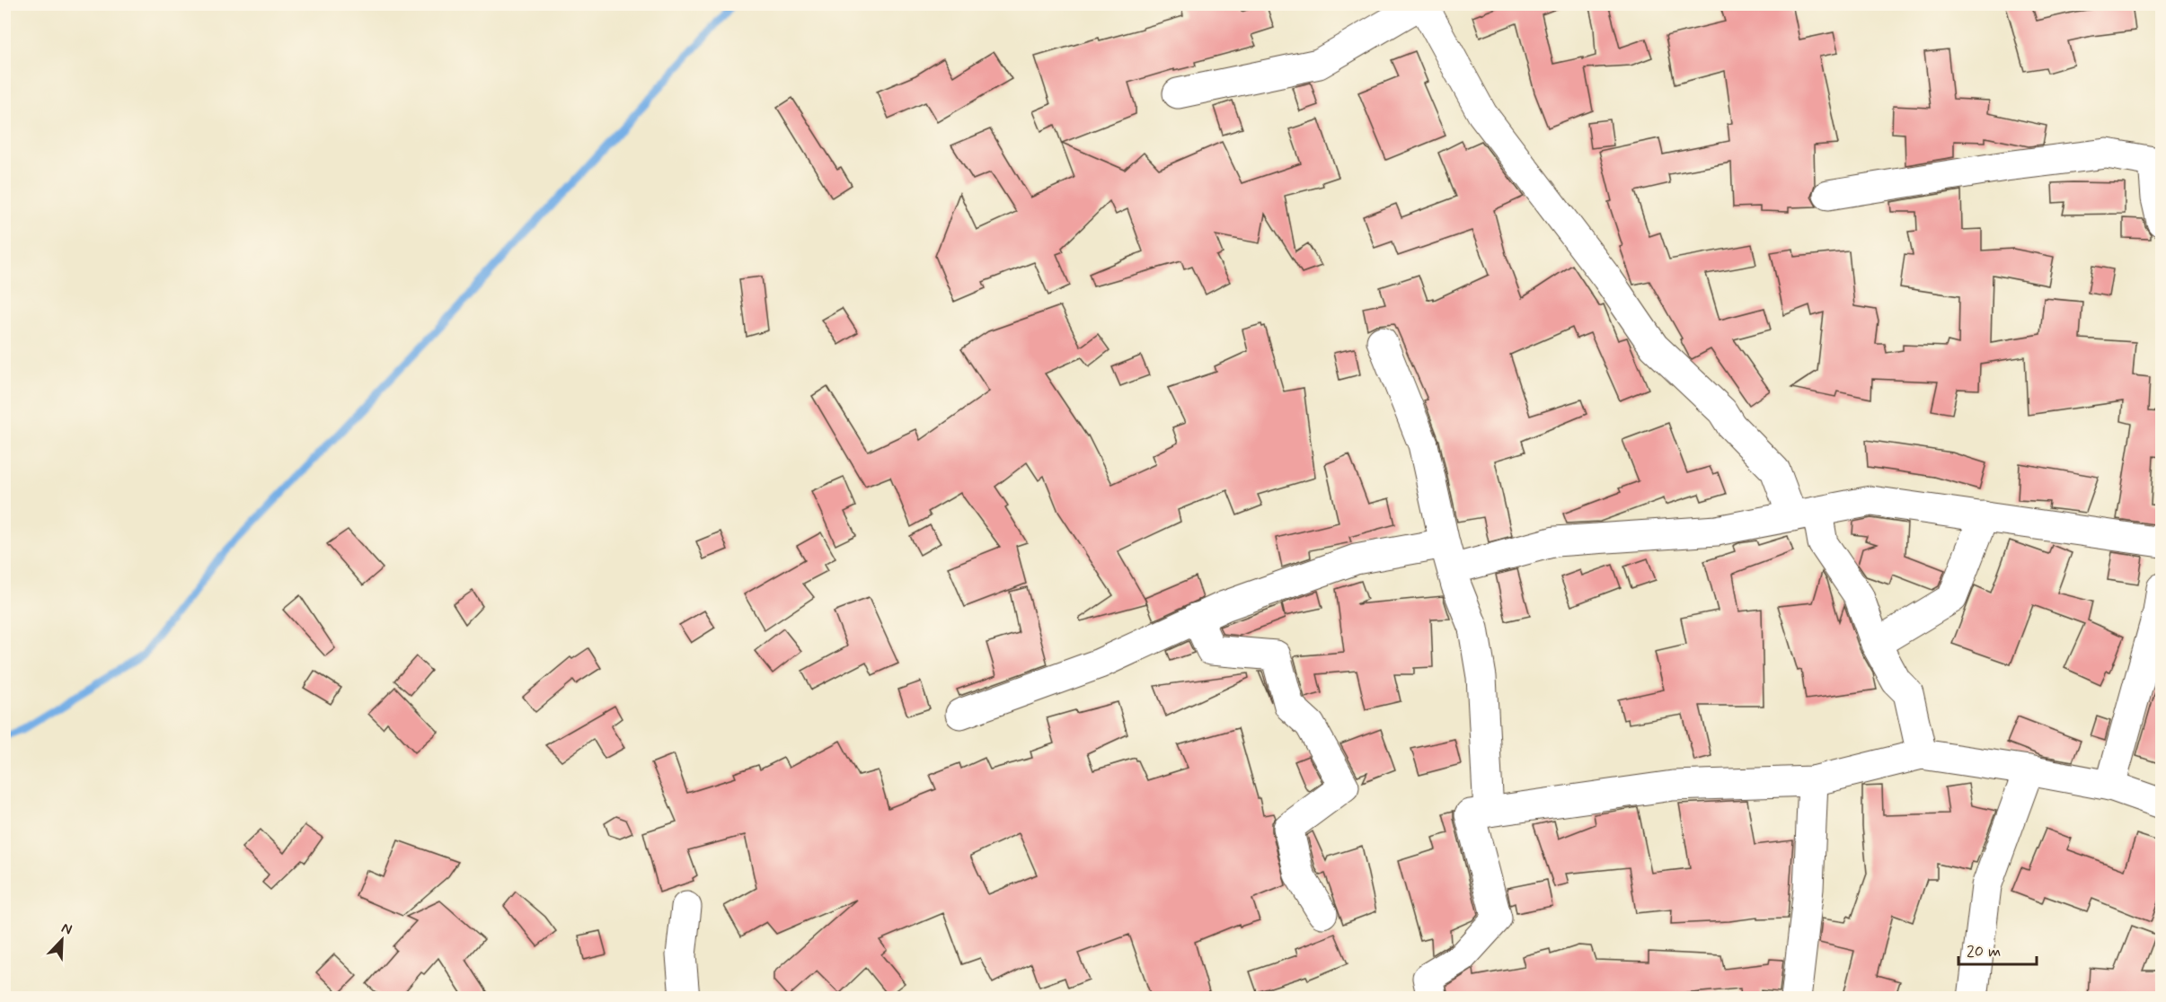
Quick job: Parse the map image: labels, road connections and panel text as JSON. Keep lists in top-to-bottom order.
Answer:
{
  "scale_bar": "20 m",
  "north": "top right"
}
